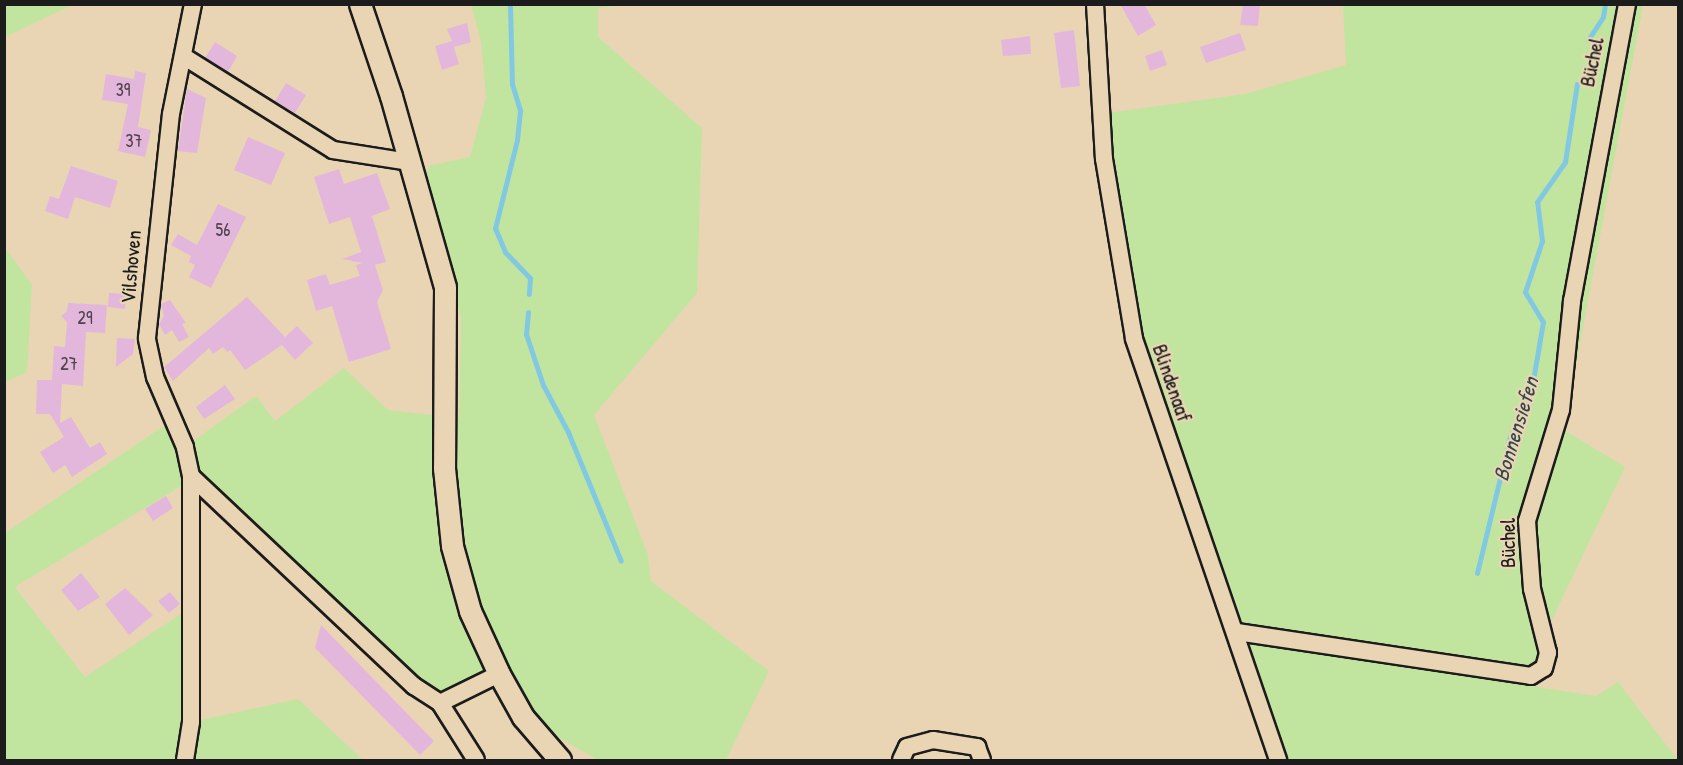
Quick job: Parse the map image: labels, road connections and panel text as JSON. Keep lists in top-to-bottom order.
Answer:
{
  "streets": {
    "street": ["Büchel", "Vilshoven", "Blindenaaf"]
  },
  "crossings": [
    ["Büchel", "Blindenaaf"]
  ],
  "water": ["Bonnensiefen"],
  "house_numbers": [
    "39",
    "37",
    "56",
    "29",
    "27"
  ]
}
